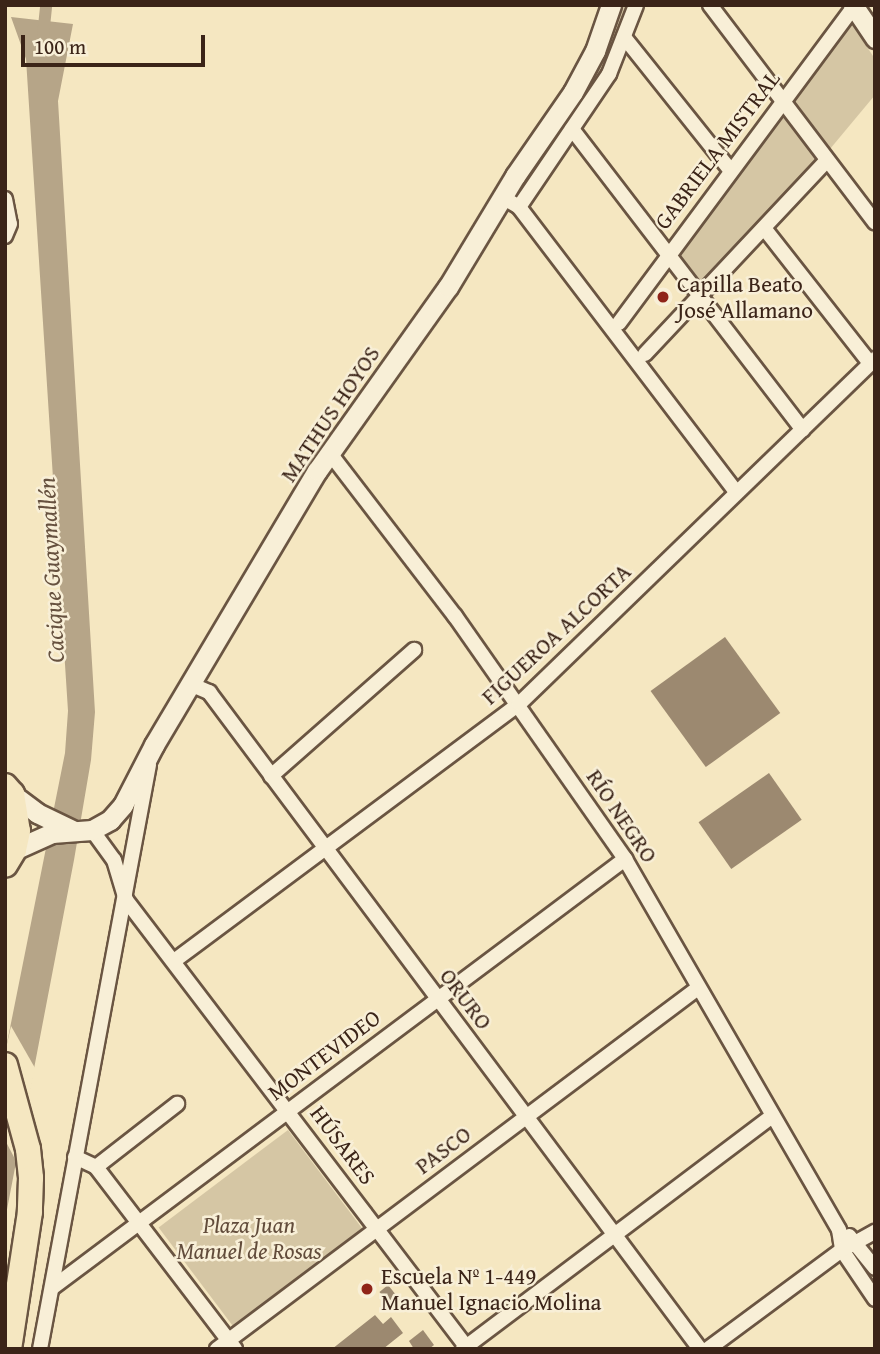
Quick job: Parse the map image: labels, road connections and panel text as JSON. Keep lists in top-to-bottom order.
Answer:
{
  "streets": {
    "main road": ["MATHUS HOYOS"],
    "street": [
      "GABRIELA MISTRAL",
      "FIGUEROA ALCORTA",
      "RÍO NEGRO",
      "ORURO",
      "MONTEVIDEO",
      "HÚSARES",
      "PASCO"
    ]
  },
  "crossings": [
    ["MATHUS HOYOS", "RÍO NEGRO"],
    ["MATHUS HOYOS", "ORURO"],
    ["MATHUS HOYOS", "HÚSARES"],
    ["FIGUEROA ALCORTA", "RÍO NEGRO"],
    ["FIGUEROA ALCORTA", "ORURO"],
    ["FIGUEROA ALCORTA", "HÚSARES"],
    ["RÍO NEGRO", "MONTEVIDEO"],
    ["RÍO NEGRO", "PASCO"],
    ["ORURO", "MONTEVIDEO"],
    ["ORURO", "PASCO"],
    ["MONTEVIDEO", "HÚSARES"],
    ["HÚSARES", "PASCO"]
  ],
  "water": ["Cacique Guaymallén"],
  "parks": ["Plaza Juan Manuel de Rosas"],
  "places": ["Capilla Beato José Allamano", "Escuela Nº 1-449 Manuel Ignacio Molina"],
  "scale_bar": "100 m"
}
